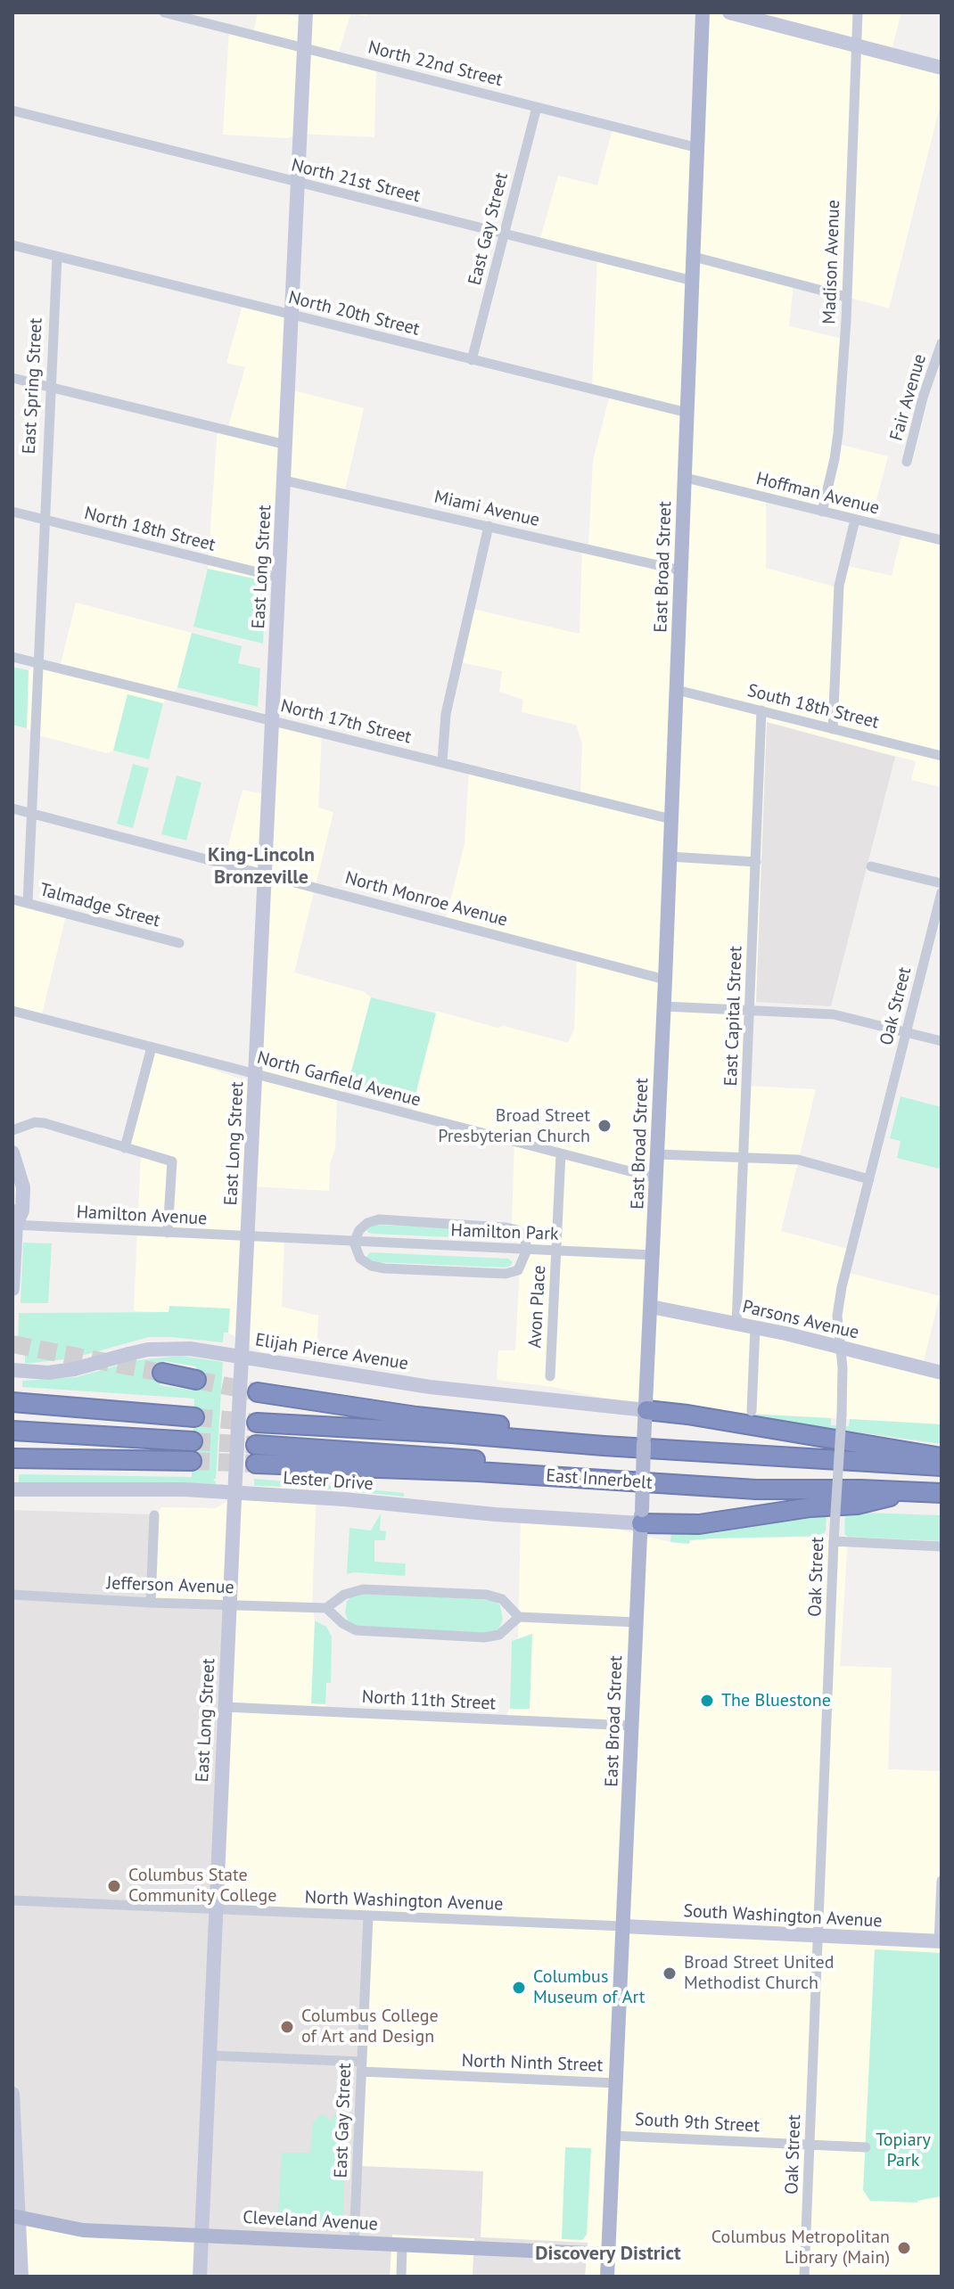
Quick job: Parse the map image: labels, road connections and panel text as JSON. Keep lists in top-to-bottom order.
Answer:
{
  "streets": {
    "highway": ["East Innerbelt"],
    "main road": ["East Broad Street", "Cleveland Avenue"],
    "street": [
      "North 22nd Street",
      "North 21st Street",
      "East Gay Street",
      "Madison Avenue",
      "North 20th Street",
      "East Spring Street",
      "Fair Avenue",
      "Hoffman Avenue",
      "Miami Avenue",
      "North 18th Street",
      "East Long Street",
      "South 18th Street",
      "North 17th Street",
      "North Monroe Avenue",
      "Talmadge Street",
      "Oak Street",
      "East Capital Street",
      "North Garfield Avenue",
      "Hamilton Avenue",
      "Hamilton Park",
      "Avon Place",
      "Parsons Avenue",
      "Elijah Pierce Avenue",
      "Lester Drive",
      "Jefferson Avenue",
      "North 11th Street",
      "North Washington Avenue",
      "South Washington Avenue",
      "North Ninth Street",
      "South 9th Street"
    ]
  },
  "crossings": [
    ["North 22nd Street", "East Gay Street"],
    ["North 22nd Street", "East Long Street"],
    ["North 22nd Street", "East Broad Street"],
    ["North 21st Street", "East Gay Street"],
    ["North 21st Street", "East Long Street"],
    ["North 21st Street", "East Broad Street"],
    ["East Gay Street", "North 20th Street"],
    ["East Gay Street", "North Washington Avenue"],
    ["East Gay Street", "North Ninth Street"],
    ["East Gay Street", "Cleveland Avenue"],
    ["Madison Avenue", "Hoffman Avenue"],
    ["North 20th Street", "East Spring Street"],
    ["North 20th Street", "East Long Street"],
    ["North 20th Street", "East Broad Street"],
    ["East Spring Street", "North 18th Street"],
    ["East Spring Street", "North 17th Street"],
    ["East Spring Street", "North Monroe Avenue"],
    ["East Spring Street", "Talmadge Street"],
    ["Hoffman Avenue", "East Broad Street"],
    ["Miami Avenue", "East Long Street"],
    ["Miami Avenue", "East Broad Street"],
    ["North 18th Street", "East Long Street"],
    ["East Long Street", "North 17th Street"],
    ["East Long Street", "North Monroe Avenue"],
    ["East Long Street", "North Garfield Avenue"],
    ["East Long Street", "Hamilton Avenue"],
    ["East Long Street", "Elijah Pierce Avenue"],
    ["East Long Street", "Lester Drive"],
    ["East Long Street", "Jefferson Avenue"],
    ["East Long Street", "North 11th Street"],
    ["East Long Street", "North Washington Avenue"],
    ["East Long Street", "North Ninth Street"],
    ["East Long Street", "Cleveland Avenue"],
    ["East Broad Street", "South 18th Street"],
    ["East Broad Street", "North 17th Street"],
    ["East Broad Street", "North Monroe Avenue"],
    ["East Broad Street", "North Garfield Avenue"],
    ["East Broad Street", "Hamilton Park"],
    ["East Broad Street", "Parsons Avenue"],
    ["East Broad Street", "Elijah Pierce Avenue"],
    ["East Broad Street", "Lester Drive"],
    ["East Broad Street", "North 11th Street"],
    ["East Broad Street", "North Washington Avenue"],
    ["East Broad Street", "South Washington Avenue"],
    ["East Broad Street", "North Ninth Street"],
    ["East Broad Street", "South 9th Street"],
    ["East Broad Street", "Cleveland Avenue"],
    ["South 18th Street", "East Capital Street"],
    ["Oak Street", "Parsons Avenue"],
    ["Oak Street", "South Washington Avenue"],
    ["Oak Street", "South 9th Street"],
    ["East Capital Street", "Parsons Avenue"],
    ["North Garfield Avenue", "Avon Place"],
    ["Hamilton Avenue", "Hamilton Park"],
    ["Hamilton Park", "Avon Place"],
    ["North Washington Avenue", "South Washington Avenue"]
  ],
  "districts": ["King-Lincoln Bronzeville", "Discovery District"],
  "parks": ["Topiary Park"],
  "places": [
    "Broad Street Presbyterian Church",
    "The Bluestone",
    "Columbus State Community College",
    "Broad Street United Methodist Church",
    "Columbus Museum of Art",
    "Columbus College of Art and Design",
    "Columbus Metropolitan Library (Main)"
  ]
}
